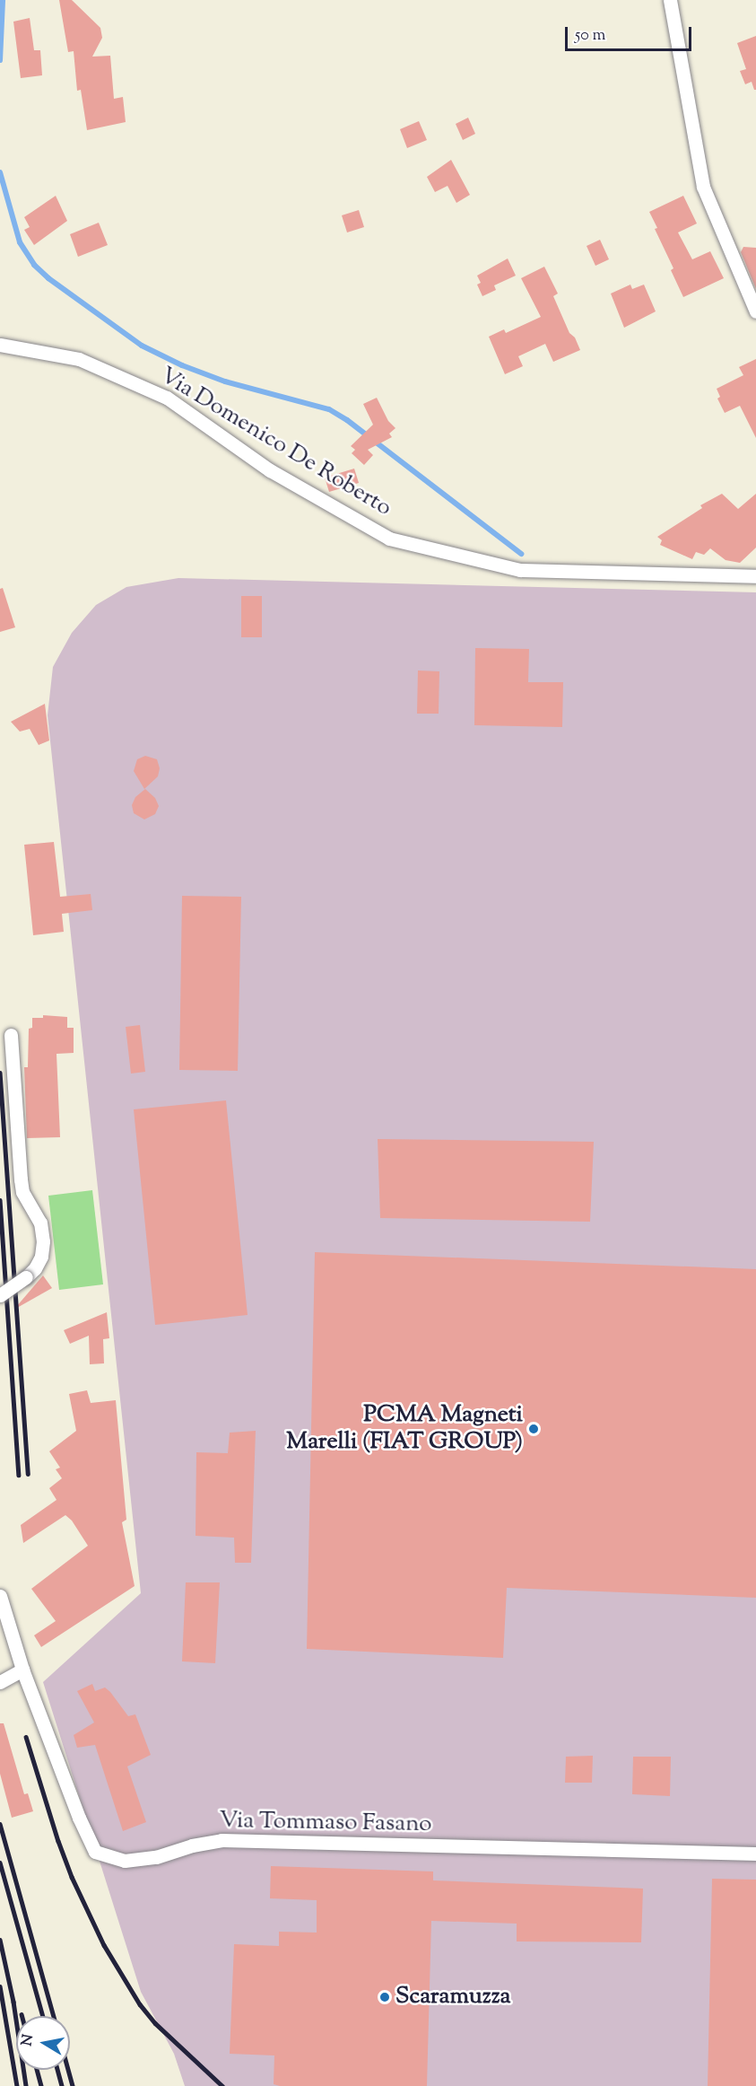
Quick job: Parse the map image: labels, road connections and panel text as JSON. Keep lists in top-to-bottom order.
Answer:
{
  "streets": {
    "street": ["Via Domenico De Roberto", "Via Tommaso Fasano"]
  },
  "places": ["PCMA Magneti Marelli (FIAT GROUP)", "Scaramuzza"],
  "scale_bar": "50 m",
  "north": "left"
}
